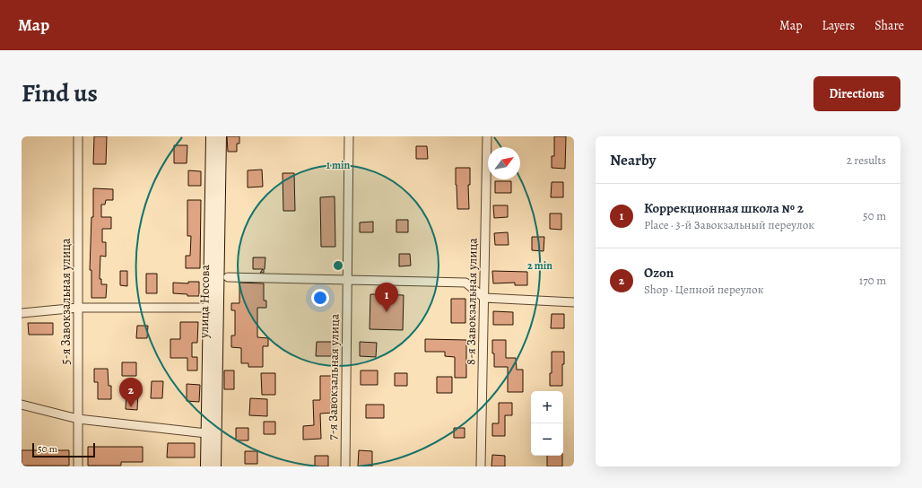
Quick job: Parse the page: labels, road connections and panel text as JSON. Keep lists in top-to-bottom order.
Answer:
{
  "streets": {
    "main road": ["улица Носова"],
    "street": ["5-я Завокзальная улица", "8-я Завокзальная улица", "7-я Завокзальная улица"]
  },
  "scale_bar": "50 m",
  "north": "top right",
  "page": {
    "header": "Map",
    "nav": ["Map", "Layers", "Share"],
    "title": "Find us",
    "buttons": "Directions",
    "heading": ["Nearby", "2 results"],
    "list": [
      {
        "mark": "1",
        "name": "Коррекционная школа № 2",
        "note": "Place · 3-й Завокзальный переулок",
        "value": "50 m"
      },
      {
        "mark": "2",
        "name": "Ozon",
        "note": "Shop · Цепной переулок",
        "value": "170 m"
      }
    ],
    "pins": ["1", "2"],
    "map_buttons": ["+", "−"],
    "scale": "50 m"
  },
  "rings": ["1 min", "2 min"]
}
